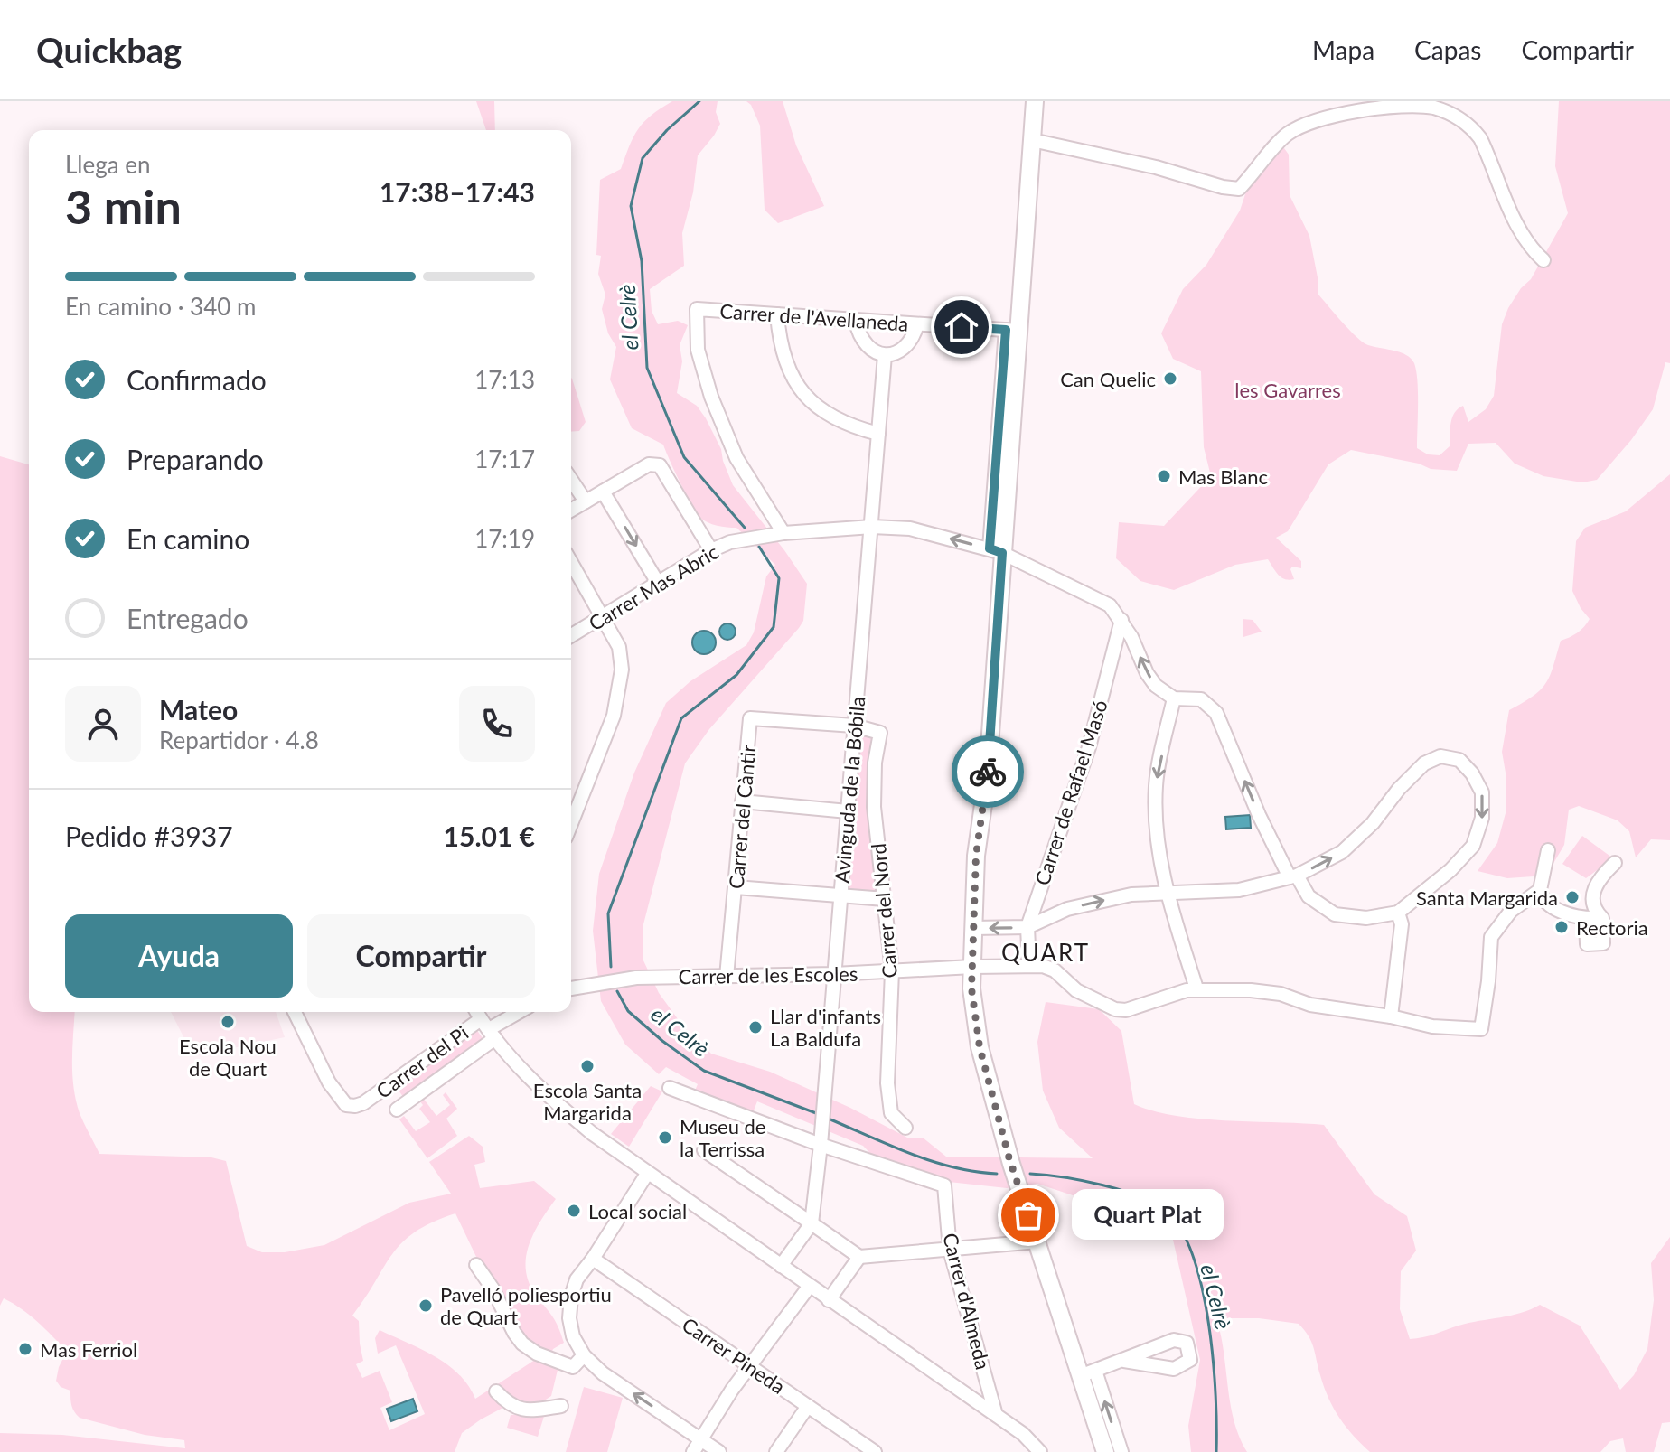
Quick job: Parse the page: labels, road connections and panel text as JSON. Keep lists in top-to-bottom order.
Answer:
{
  "streets": {
    "street": [
      "Carrer de l'Avellaneda",
      "Carrer Mas Abric",
      "Avinguda de la Bóbila",
      "Carrer de Rafael Masó",
      "Carrer del Càntir",
      "Carrer del Nord",
      "Carrer de les Escoles",
      "Carrer del Pi",
      "Carrer d'Almeda",
      "Carrer Pineda"
    ]
  },
  "crossings": [
    ["Carrer de l'Avellaneda", "Carrer Mas Abric"],
    ["Carrer Mas Abric", "Avinguda de la Bóbila"],
    ["Carrer Mas Abric", "Carrer de Rafael Masó"],
    ["Avinguda de la Bóbila", "Carrer del Càntir"],
    ["Avinguda de la Bóbila", "Carrer del Nord"],
    ["Avinguda de la Bóbila", "Carrer de les Escoles"],
    ["Avinguda de la Bóbila", "Carrer d'Almeda"],
    ["Carrer de Rafael Masó", "Carrer de les Escoles"],
    ["Carrer del Càntir", "Carrer del Nord"],
    ["Carrer del Càntir", "Carrer de les Escoles"],
    ["Carrer del Nord", "Carrer de les Escoles"]
  ],
  "districts": ["QUART"],
  "water": ["el Celrè"],
  "parks": ["les Gavarres"],
  "places": [
    "Can Quelic",
    "Mas Blanc",
    "Santa Margarida",
    "Rectoria",
    "Escola Nou de Quart",
    "Llar d'infants La Baldufa",
    "Escola Santa Margarida",
    "Museu de la Terrissa",
    "Local social",
    "Quart Plat",
    "Pavelló poliesportiu de Quart",
    "Mas Ferriol"
  ],
  "page": {
    "header": "Quickbag",
    "nav": ["Mapa", "Capas", "Compartir"],
    "heading": ["3 min", "Llega en", "17:38–17:43"],
    "panel": [
      "Mateo",
      "Repartidor · 4.8",
      "Pedido #3937",
      "15.01 €"
    ],
    "bar": "En camino · 340 m",
    "list": [
      ["Confirmado", "17:13"],
      ["Preparando", "17:17"],
      ["En camino", "17:19"],
      "Entregado"
    ],
    "buttons": ["Ayuda", "Compartir"],
    "bubble": "Quart Plat"
  }
}
